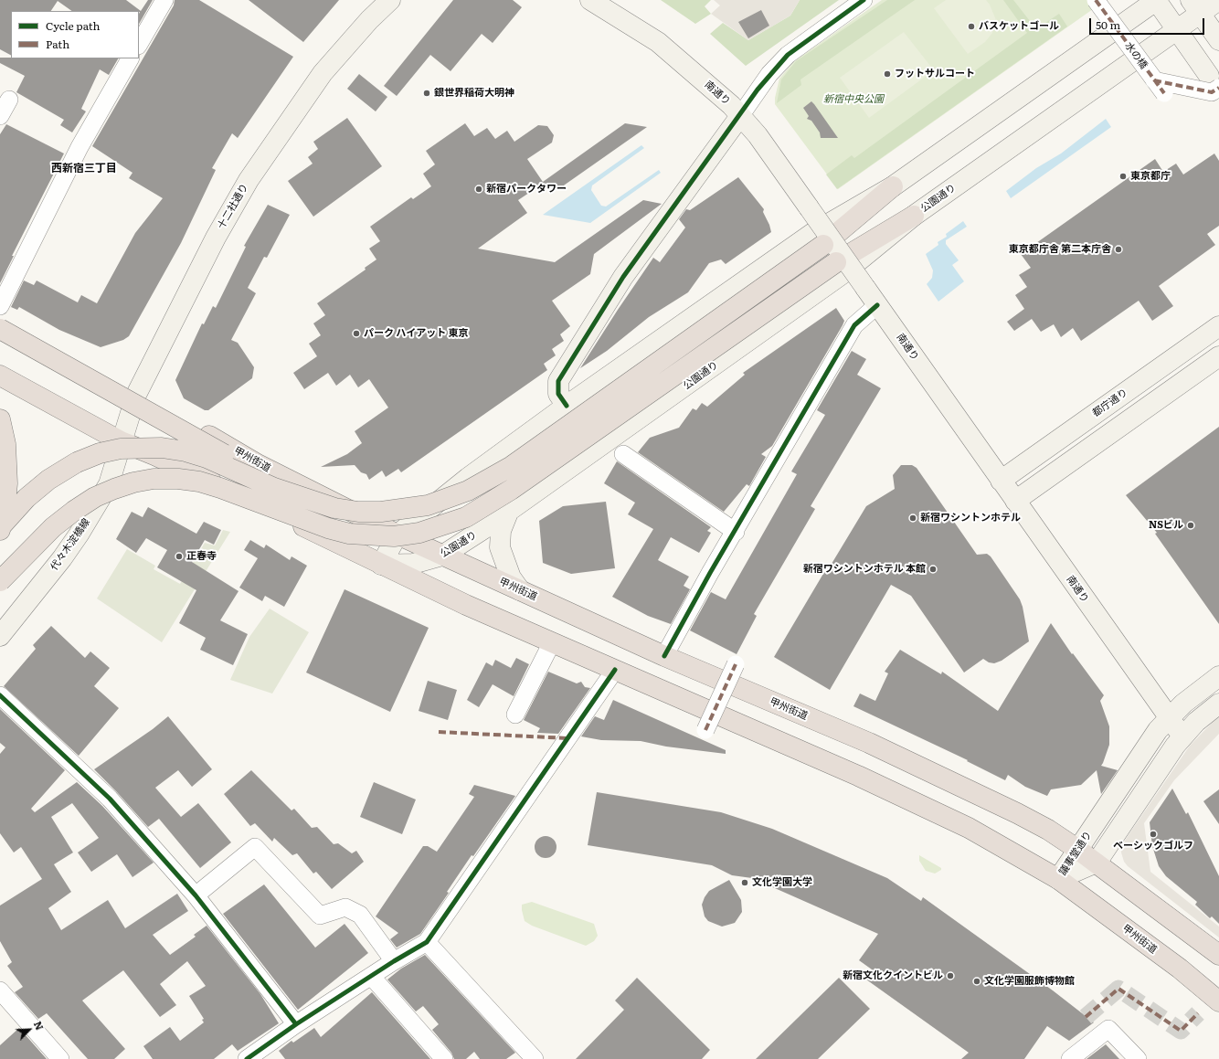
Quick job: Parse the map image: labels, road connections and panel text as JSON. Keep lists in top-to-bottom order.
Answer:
{
  "streets": {
    "highway": ["甲州街道"],
    "main road": [
      "南通り",
      "公園通り",
      "十二社通り",
      "都庁通り",
      "代々木淀橋線",
      "議事堂通り"
    ],
    "street": ["水の橋"]
  },
  "crossings": [
    ["南通り", "都庁通り"],
    ["南通り", "議事堂通り"],
    ["公園通り", "甲州街道"],
    ["十二社通り", "甲州街道"],
    ["十二社通り", "代々木淀橋線"],
    ["甲州街道", "議事堂通り"]
  ],
  "districts": ["西新宿三丁目"],
  "parks": ["新宿中央公園"],
  "places": [
    "バスケットゴール",
    "フットサルコート",
    "銀世界稲荷大明神",
    "東京都庁",
    "新宿パークタワー",
    "東京都庁舎 第二本庁舎",
    "パーク ハイアット 東京",
    "新宿ワシントンホテル",
    "NSビル",
    "正春寺",
    "新宿ワシントンホテル 本館",
    "ベーシックゴルフ",
    "文化学園大学",
    "新宿文化クイントビル",
    "文化学園服飾博物館"
  ],
  "legend": ["Cycle path", "Path"],
  "scale_bar": "50 m",
  "north": "top right"
}
